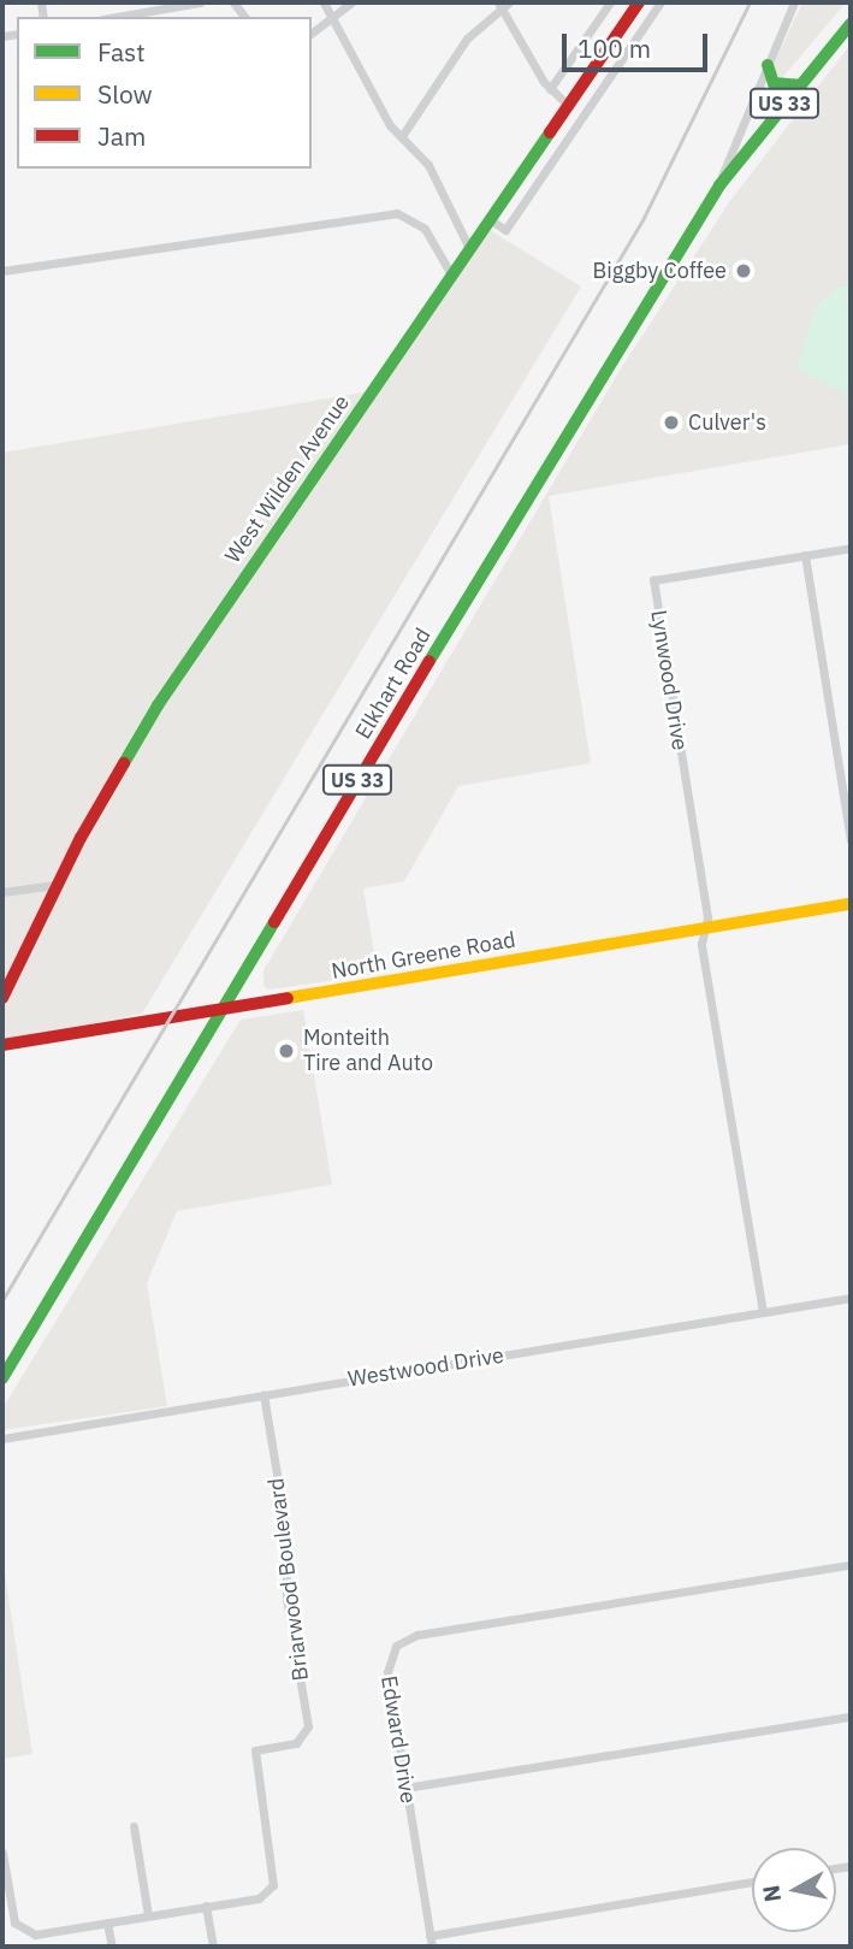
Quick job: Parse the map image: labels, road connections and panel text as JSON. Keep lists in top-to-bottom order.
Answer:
{
  "streets": {
    "main road": [
      "US 33",
      "West Wilden Avenue",
      "Elkhart Road",
      "North Greene Road"
    ],
    "street": [
      "Lynwood Drive",
      "Westwood Drive",
      "Briarwood Boulevard",
      "Edward Drive"
    ]
  },
  "crossings": [
    ["US 33", "Elkhart Road"],
    ["Lynwood Drive", "North Greene Road"],
    ["Elkhart Road", "North Greene Road"],
    ["Westwood Drive", "Briarwood Boulevard"]
  ],
  "places": ["Biggby Coffee", "Culver's", "Monteith Tire and Auto"],
  "legend": ["Fast", "Slow", "Jam"],
  "scale_bar": "100 m",
  "north": "left"
}
